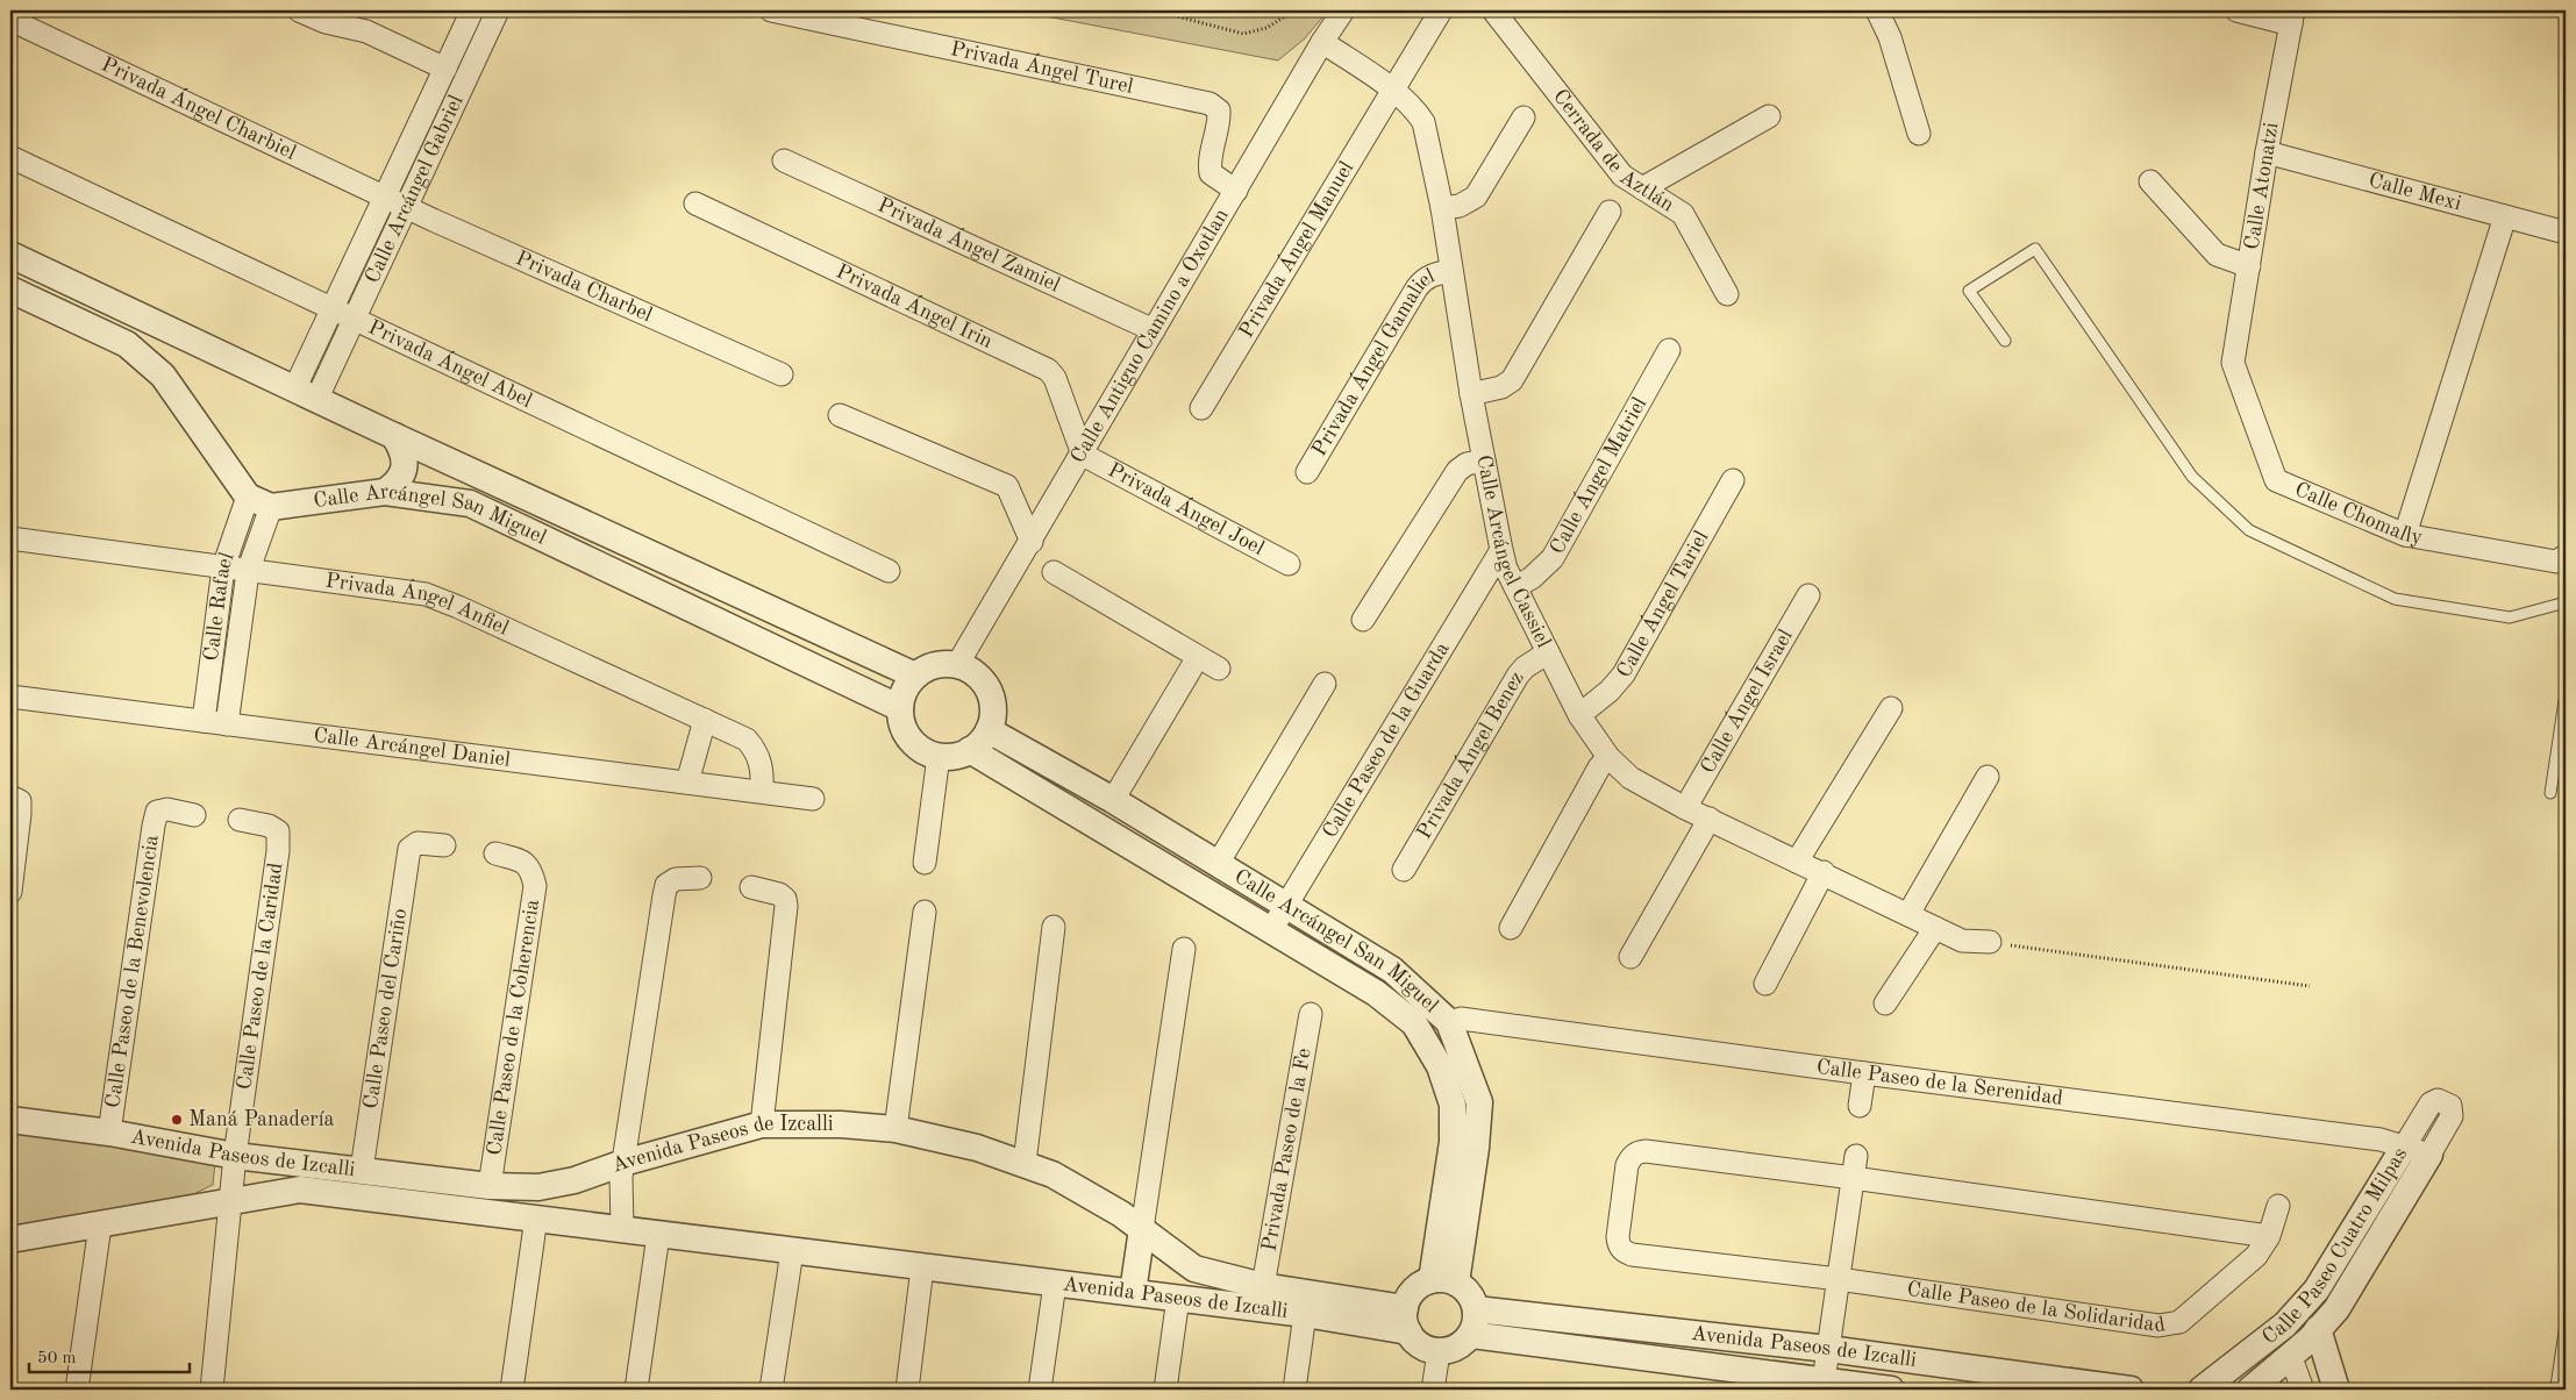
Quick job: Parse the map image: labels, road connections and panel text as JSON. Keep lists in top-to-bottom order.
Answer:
{
  "streets": {
    "street": [
      "Privada Ángel Turel",
      "Privada Ángel Charbiel",
      "Cerrada de Aztlán",
      "Calle Atonatzi",
      "Calle Arcángel Gabriel",
      "Calle Mexi",
      "Privada Ángel Zamiel",
      "Privada Ángel Manuel",
      "Privada Charbel",
      "Privada Ángel Irin",
      "Calle Antiguo Camino a Oxotlan",
      "Privada Ángel Abel",
      "Privada Ángel Gamaliel",
      "Calle Ángel Matriel",
      "Privada Ángel Joel",
      "Calle Chomally",
      "Calle Arcángel San Miguel",
      "Calle Arcángel Cassiel",
      "Calle Ángel Tariel",
      "Calle Rafael",
      "Privada Ángel Anfiel",
      "Calle Ángel Israel",
      "Calle Paseo de la Guarda",
      "Calle Arcángel Daniel",
      "Privada Ángel Benez",
      "Calle Paseo de la Benevolencia",
      "Calle Paseo de la Caridad",
      "Calle Paseo del Cariño",
      "Calle Paseo de la Coherencia",
      "Calle Paseo de la Serenidad",
      "Avenida Paseos de Izcalli",
      "Privada Paseo de la Fe",
      "Calle Paseo Cuatro Milpas",
      "Calle Paseo de la Solidaridad"
    ]
  },
  "crossings": [
    ["Privada Ángel Turel", "Calle Antiguo Camino a Oxotlan"],
    ["Privada Ángel Charbiel", "Calle Arcángel Gabriel"],
    ["Privada Ángel Charbiel", "Privada Charbel"],
    ["Calle Atonatzi", "Calle Mexi"],
    ["Calle Atonatzi", "Calle Chomally"],
    ["Calle Arcángel Gabriel", "Privada Charbel"],
    ["Calle Arcángel Gabriel", "Privada Ángel Abel"],
    ["Calle Arcángel Gabriel", "Calle Arcángel San Miguel"],
    ["Privada Ángel Zamiel", "Calle Antiguo Camino a Oxotlan"],
    ["Privada Ángel Manuel", "Calle Arcángel Cassiel"],
    ["Privada Ángel Irin", "Calle Antiguo Camino a Oxotlan"],
    ["Privada Ángel Irin", "Privada Ángel Joel"],
    ["Calle Antiguo Camino a Oxotlan", "Privada Ángel Joel"],
    ["Calle Antiguo Camino a Oxotlan", "Calle Arcángel San Miguel"],
    ["Calle Antiguo Camino a Oxotlan", "Calle Arcángel Cassiel"],
    ["Privada Ángel Gamaliel", "Calle Arcángel Cassiel"],
    ["Calle Ángel Matriel", "Calle Arcángel Cassiel"],
    ["Calle Arcángel San Miguel", "Calle Rafael"],
    ["Calle Arcángel San Miguel", "Calle Paseo de la Guarda"],
    ["Calle Arcángel San Miguel", "Calle Paseo de la Serenidad"],
    ["Calle Arcángel San Miguel", "Avenida Paseos de Izcalli"],
    ["Calle Arcángel Cassiel", "Calle Ángel Tariel"],
    ["Calle Arcángel Cassiel", "Calle Ángel Israel"],
    ["Calle Arcángel Cassiel", "Calle Paseo de la Guarda"],
    ["Calle Arcángel Cassiel", "Privada Ángel Benez"],
    ["Calle Rafael", "Privada Ángel Anfiel"],
    ["Calle Rafael", "Calle Arcángel Daniel"],
    ["Privada Ángel Anfiel", "Calle Arcángel Daniel"],
    ["Calle Paseo de la Benevolencia", "Avenida Paseos de Izcalli"],
    ["Calle Paseo de la Caridad", "Avenida Paseos de Izcalli"],
    ["Calle Paseo del Cariño", "Avenida Paseos de Izcalli"],
    ["Calle Paseo de la Coherencia", "Avenida Paseos de Izcalli"],
    ["Calle Paseo de la Serenidad", "Calle Paseo Cuatro Milpas"],
    ["Avenida Paseos de Izcalli", "Privada Paseo de la Fe"]
  ],
  "places": ["Maná Panadería"],
  "scale_bar": "50 m"
}
